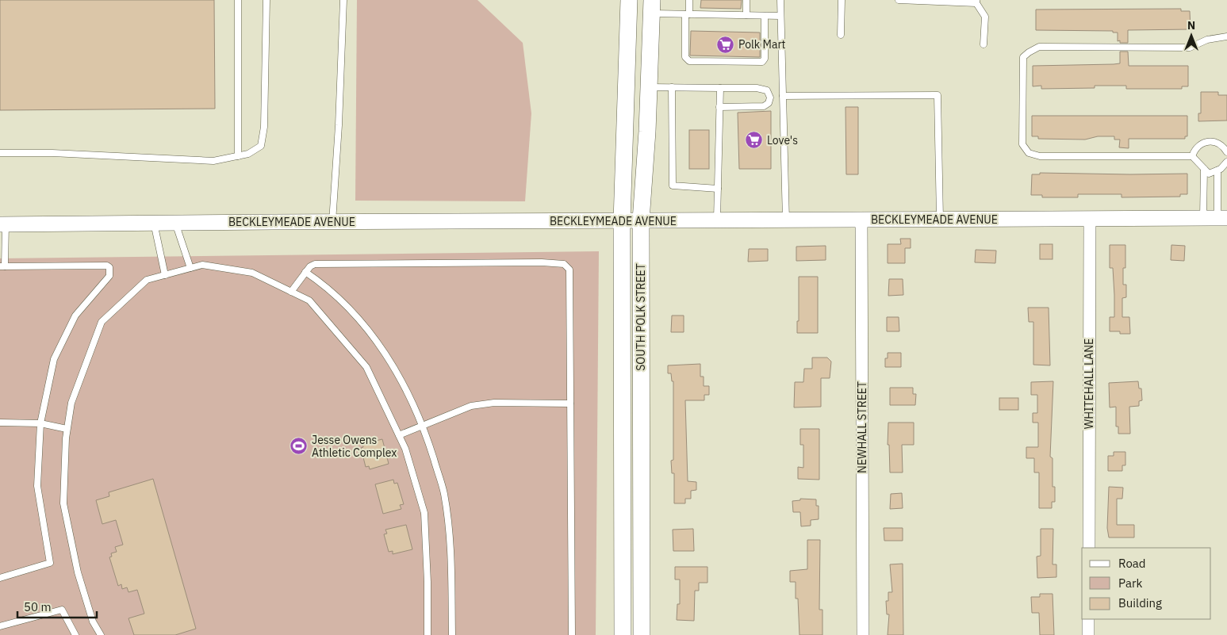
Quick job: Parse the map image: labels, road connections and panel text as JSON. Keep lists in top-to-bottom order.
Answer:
{
  "streets": {
    "main road": ["SOUTH POLK STREET"],
    "street": ["BECKLEYMEADE AVENUE", "WHITEHALL LANE", "NEWHALL STREET"]
  },
  "crossings": [
    ["BECKLEYMEADE AVENUE", "SOUTH POLK STREET"],
    ["BECKLEYMEADE AVENUE", "WHITEHALL LANE"],
    ["BECKLEYMEADE AVENUE", "NEWHALL STREET"]
  ],
  "places": {
    "supermarket": ["Polk Mart", "Love's"],
    "sports": ["Jesse Owens Athletic Complex"]
  },
  "legend": ["Road", "Park", "Building"],
  "scale_bar": "50 m",
  "north": "top"
}
